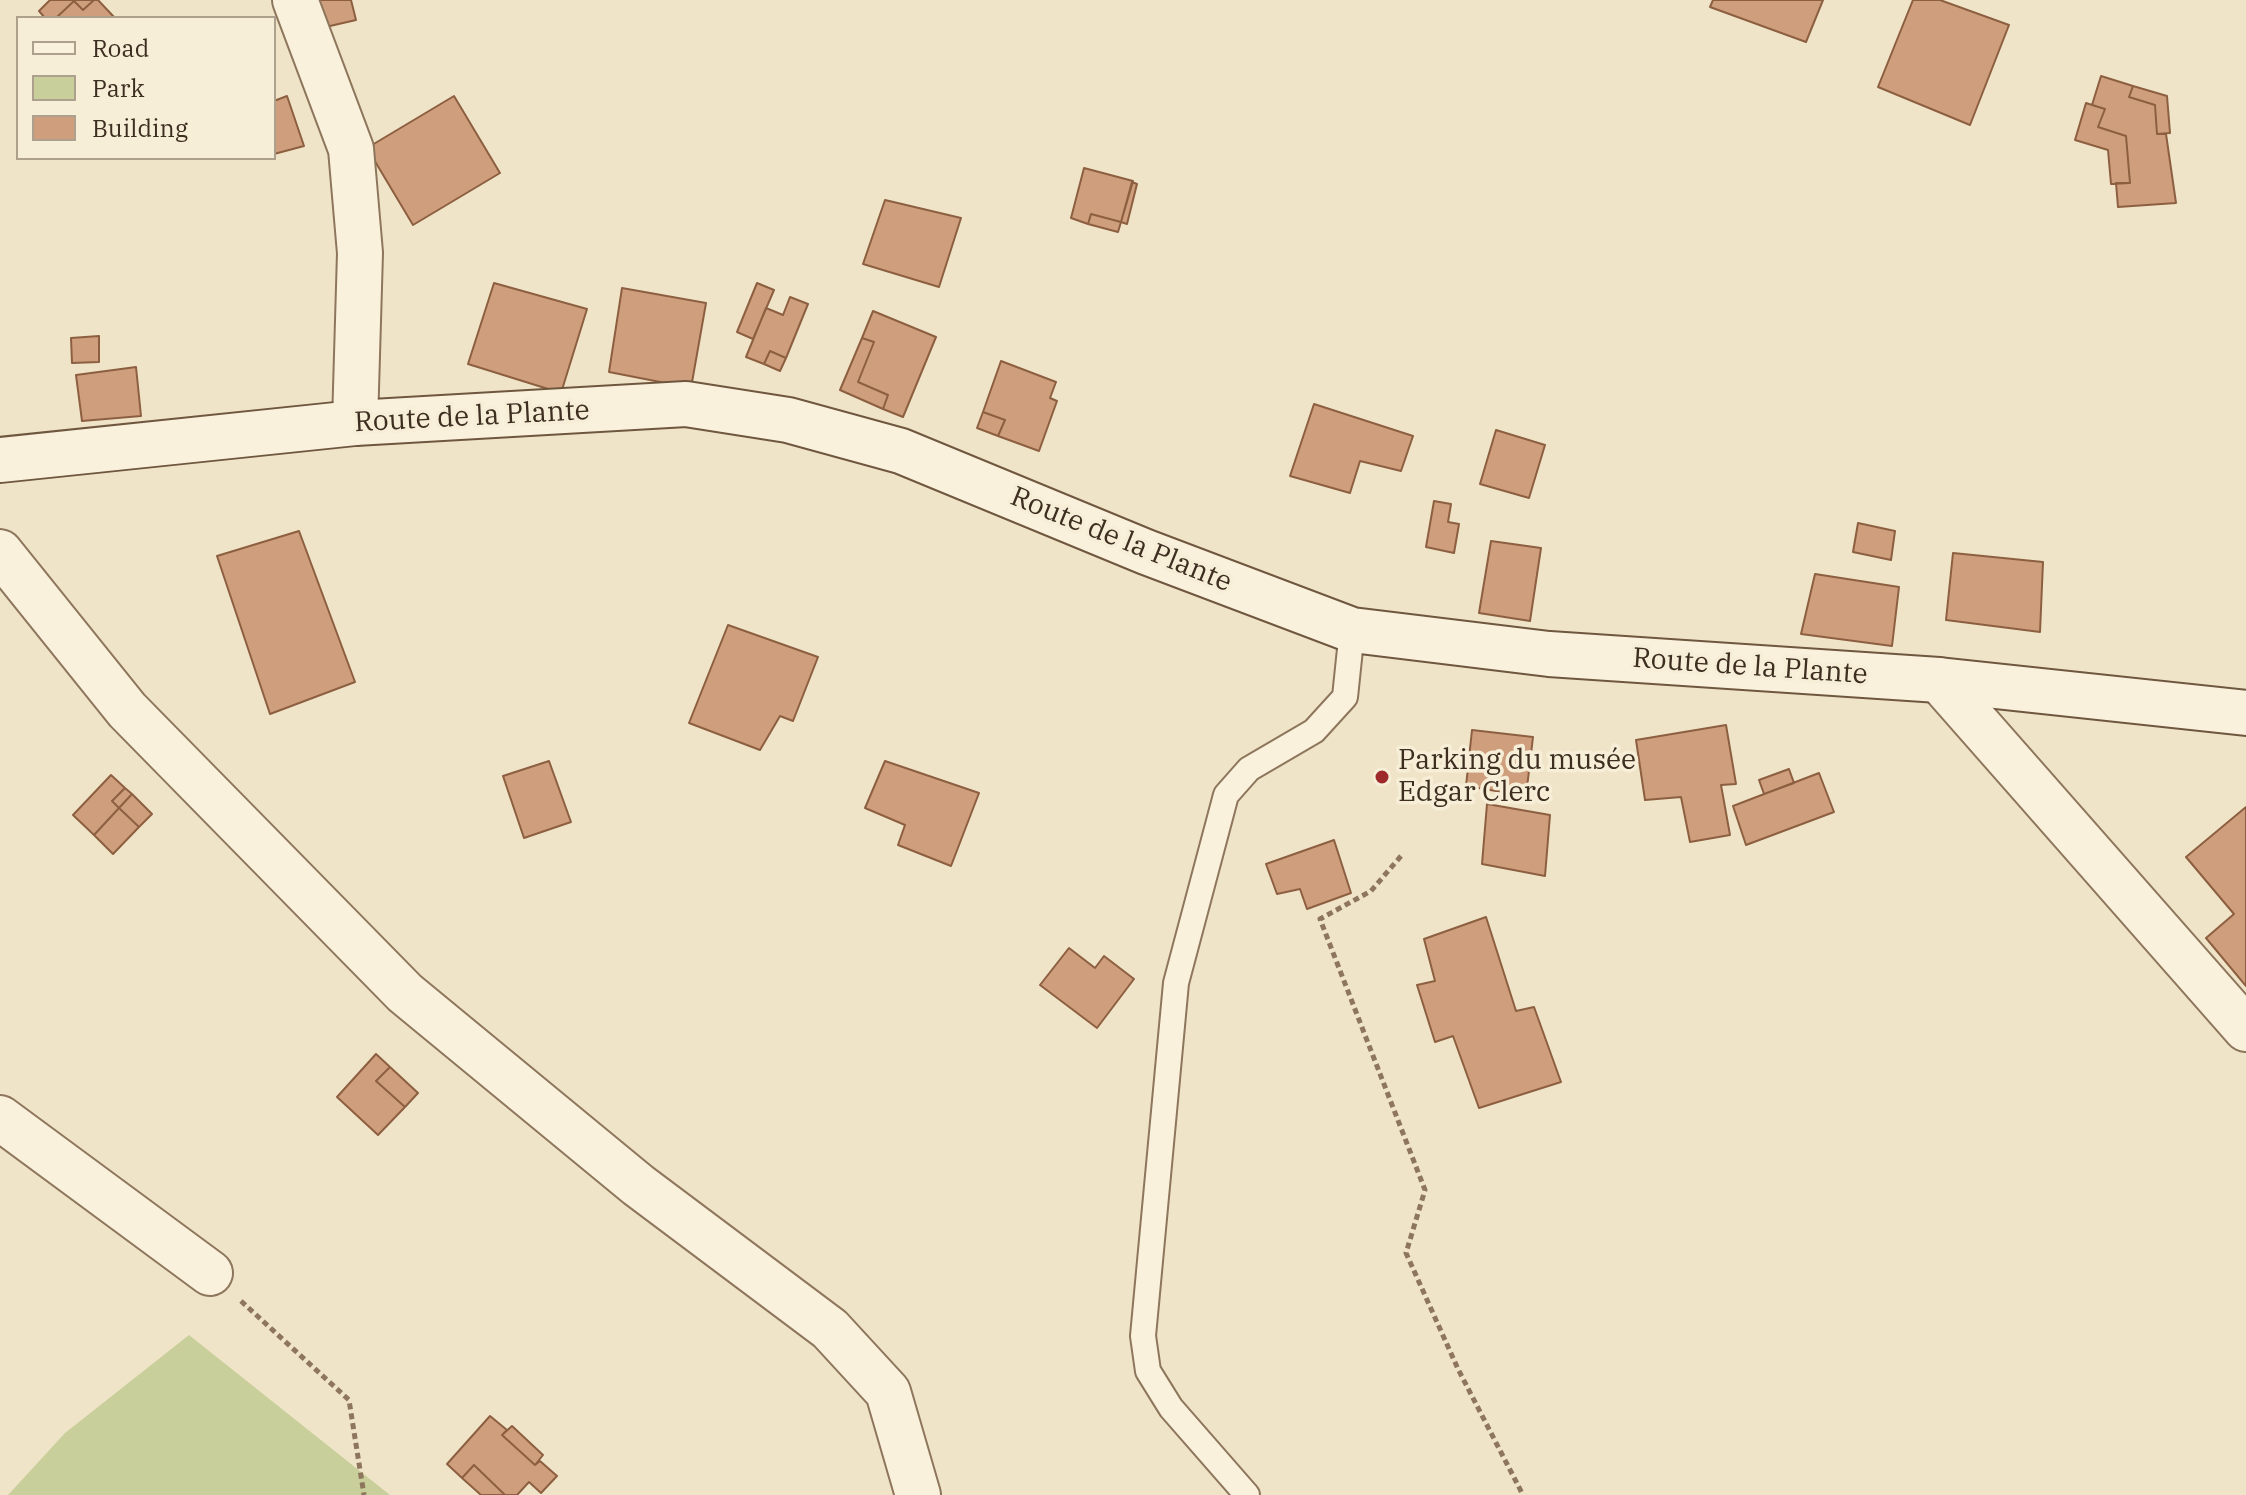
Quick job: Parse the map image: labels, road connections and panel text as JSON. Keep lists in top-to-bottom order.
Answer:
{
  "streets": {
    "street": ["Route de la Plante"]
  },
  "places": ["Parking du musée Edgar Clerc"],
  "legend": ["Road", "Park", "Building"]
}
